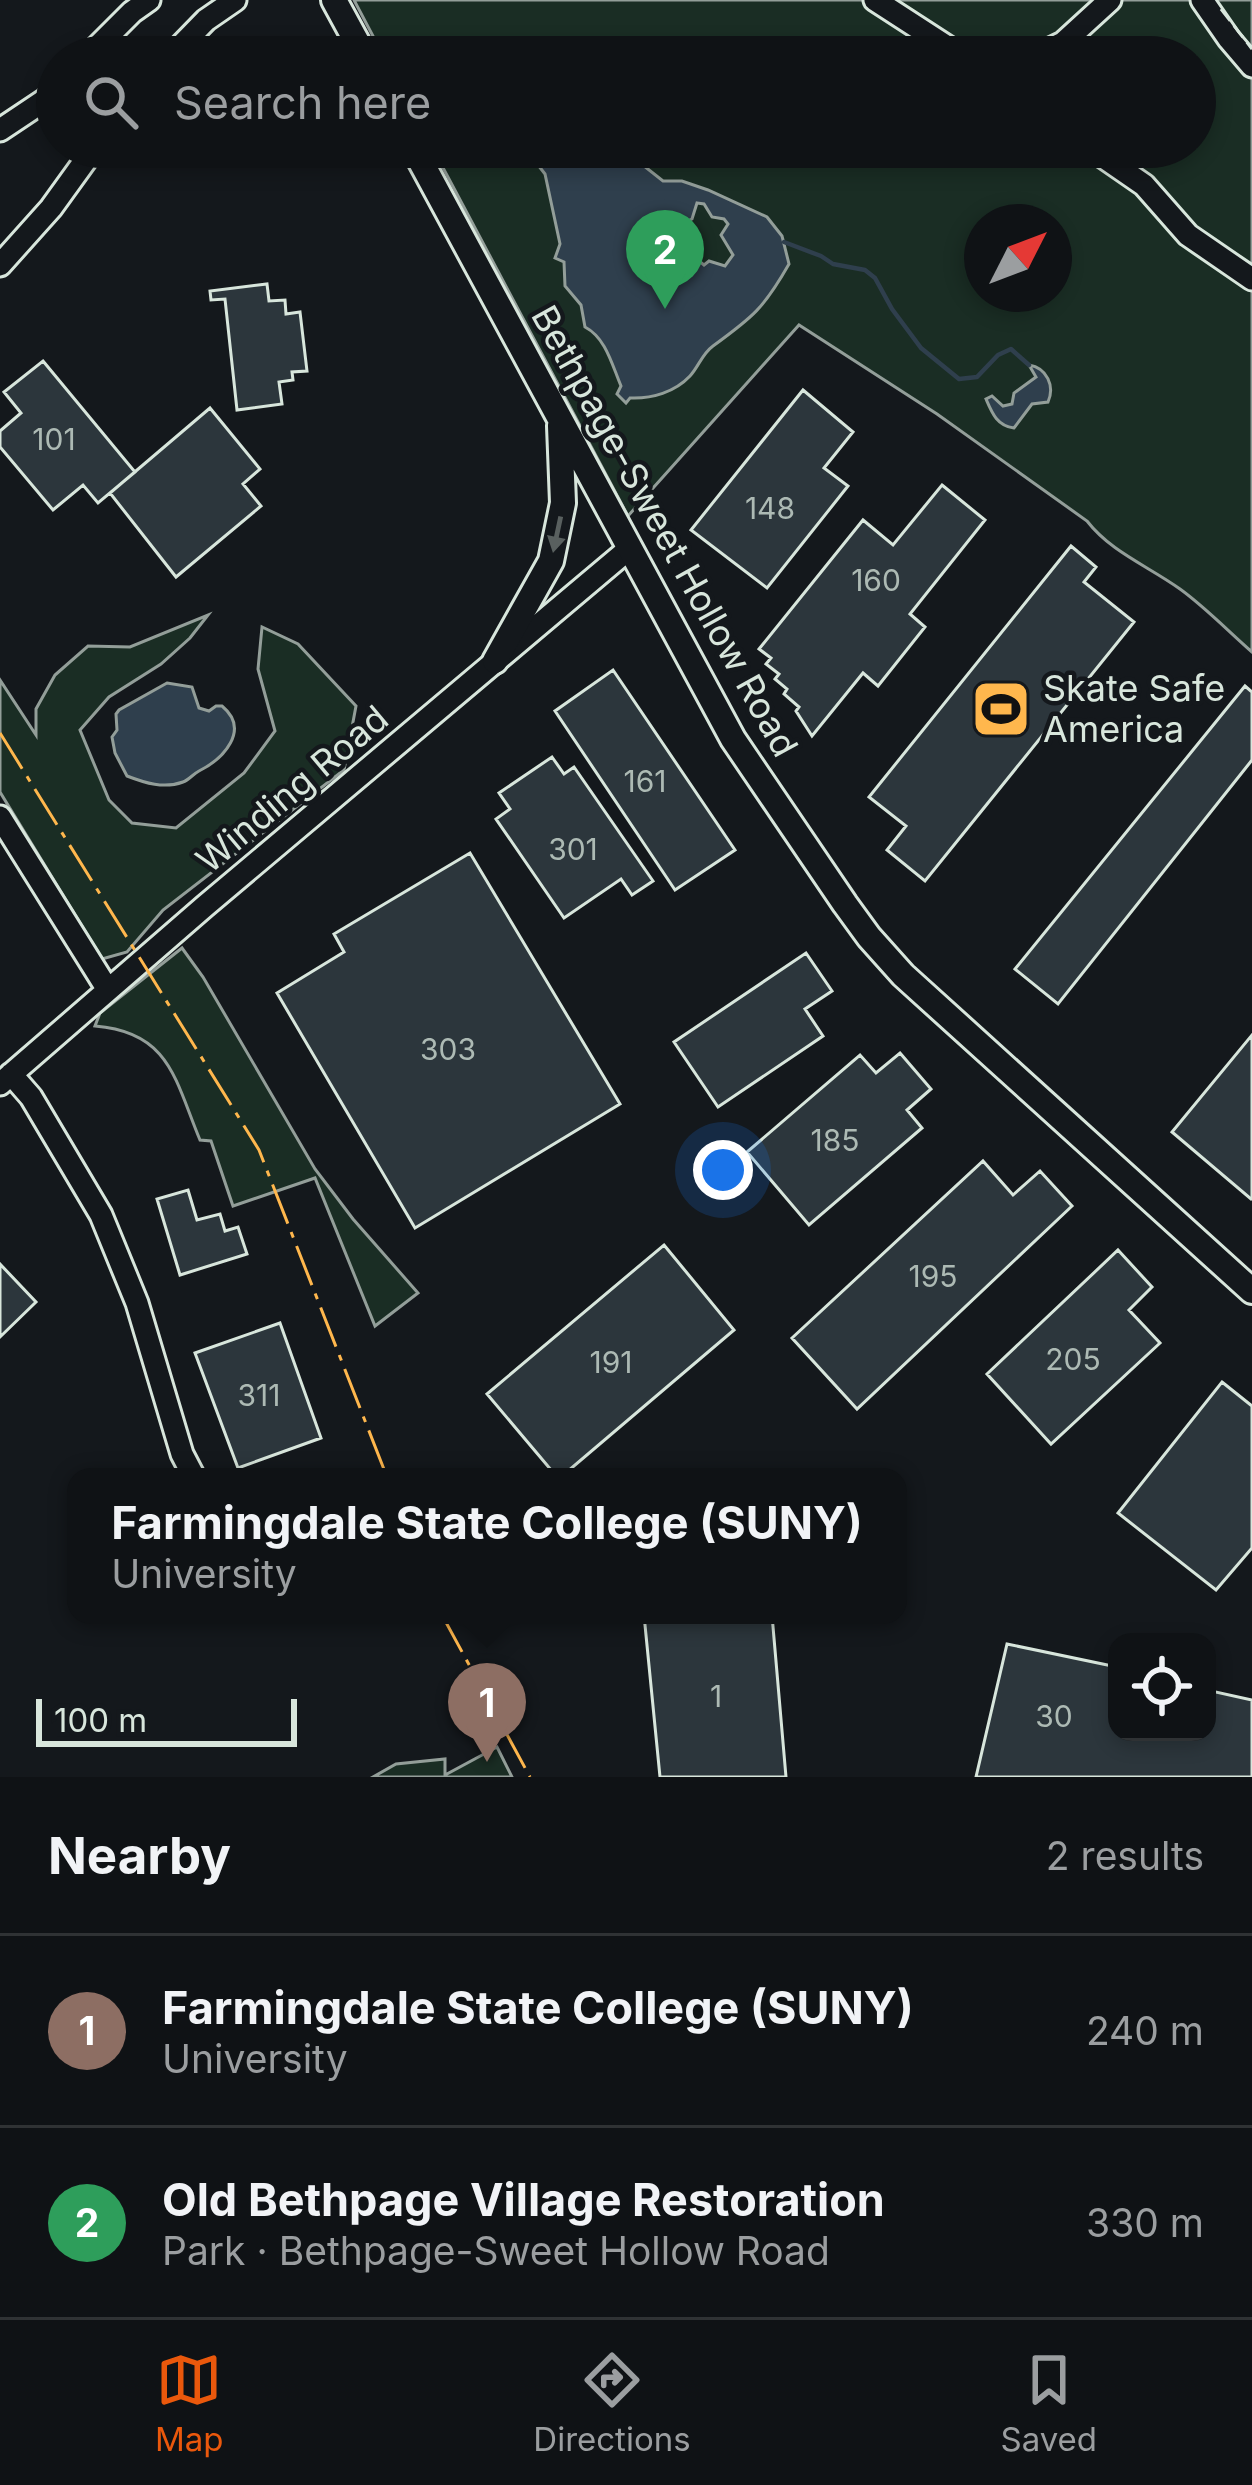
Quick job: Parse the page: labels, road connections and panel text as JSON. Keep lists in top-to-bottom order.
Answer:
{
  "streets": {
    "main road": ["Bethpage-Sweet Hollow Road"],
    "street": ["Winding Road"]
  },
  "crossings": [
    ["Bethpage-Sweet Hollow Road", "Winding Road"]
  ],
  "places": {
    "sports": ["Skate Safe America"]
  },
  "house_numbers": [
    "101",
    "148",
    "160",
    "161",
    "301",
    "303",
    "185",
    "195",
    "205",
    "191",
    "311",
    "1",
    "30"
  ],
  "scale_bar": "100 m",
  "north": "top right",
  "page": {
    "search": "Search here",
    "pins": ["2", "1"],
    "popup": ["Farmingdale State College (SUNY)", "University"],
    "scale": "100 m",
    "heading": ["Nearby", "2 results"],
    "list": [
      {
        "mark": "1",
        "name": "Farmingdale State College (SUNY)",
        "note": "University",
        "value": "240 m"
      },
      {
        "mark": "2",
        "name": "Old Bethpage Village Restoration",
        "note": "Park · Bethpage-Sweet Hollow Road",
        "value": "330 m"
      }
    ],
    "nav": ["Map", "Directions", "Saved"]
  }
}
